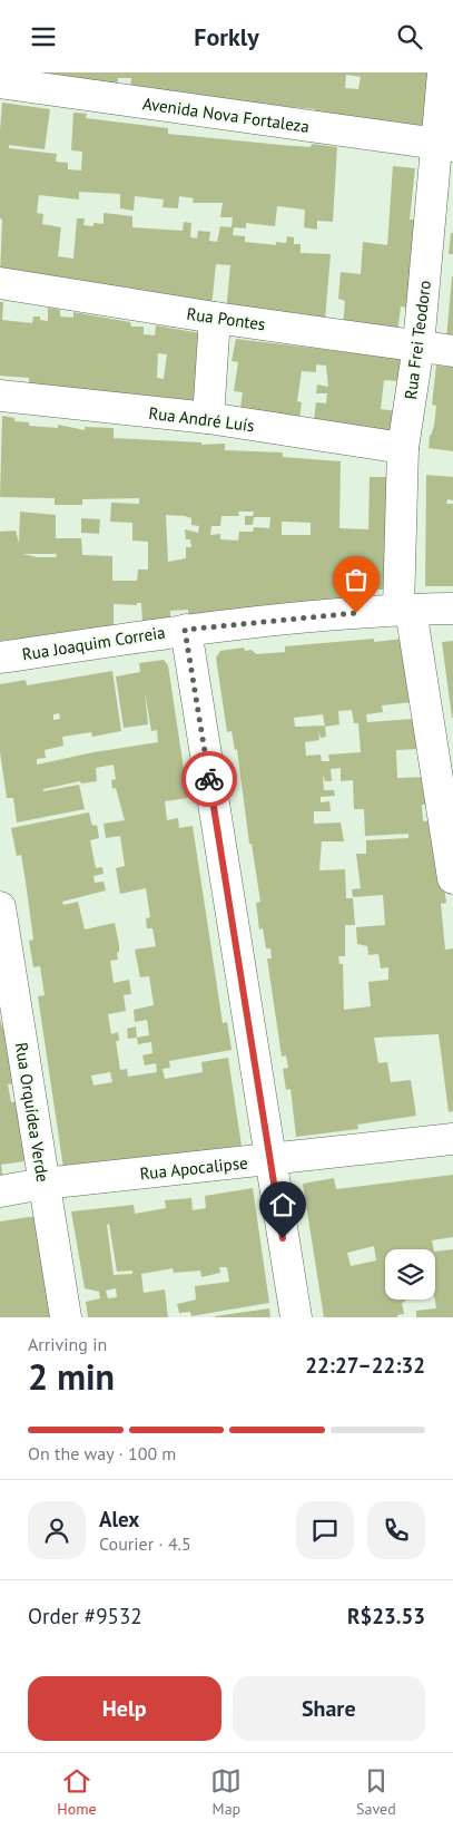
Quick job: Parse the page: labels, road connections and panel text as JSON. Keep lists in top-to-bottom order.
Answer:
{
  "streets": {
    "street": [
      "Avenida Nova Fortaleza",
      "Rua Pontes",
      "Rua Frei Teodoro",
      "Rua André Luís",
      "Rua Joaquim Correia",
      "Rua Orquídea Verde",
      "Rua Apocalipse"
    ]
  },
  "crossings": [
    ["Avenida Nova Fortaleza", "Rua Frei Teodoro"],
    ["Rua Pontes", "Rua Frei Teodoro"],
    ["Rua Frei Teodoro", "Rua André Luís"],
    ["Rua Frei Teodoro", "Rua Joaquim Correia"],
    ["Rua Orquídea Verde", "Rua Apocalipse"]
  ],
  "page": {
    "header": "Forkly",
    "heading": ["2 min", "Arriving in", "22:27–22:32"],
    "panel": [
      "Alex",
      "Courier · 4.5",
      "Order #9532",
      "R$23.53"
    ],
    "bar": "On the way · 100 m",
    "buttons": ["Help", "Share"],
    "tabs": ["Home", "Map", "Saved"]
  }
}
